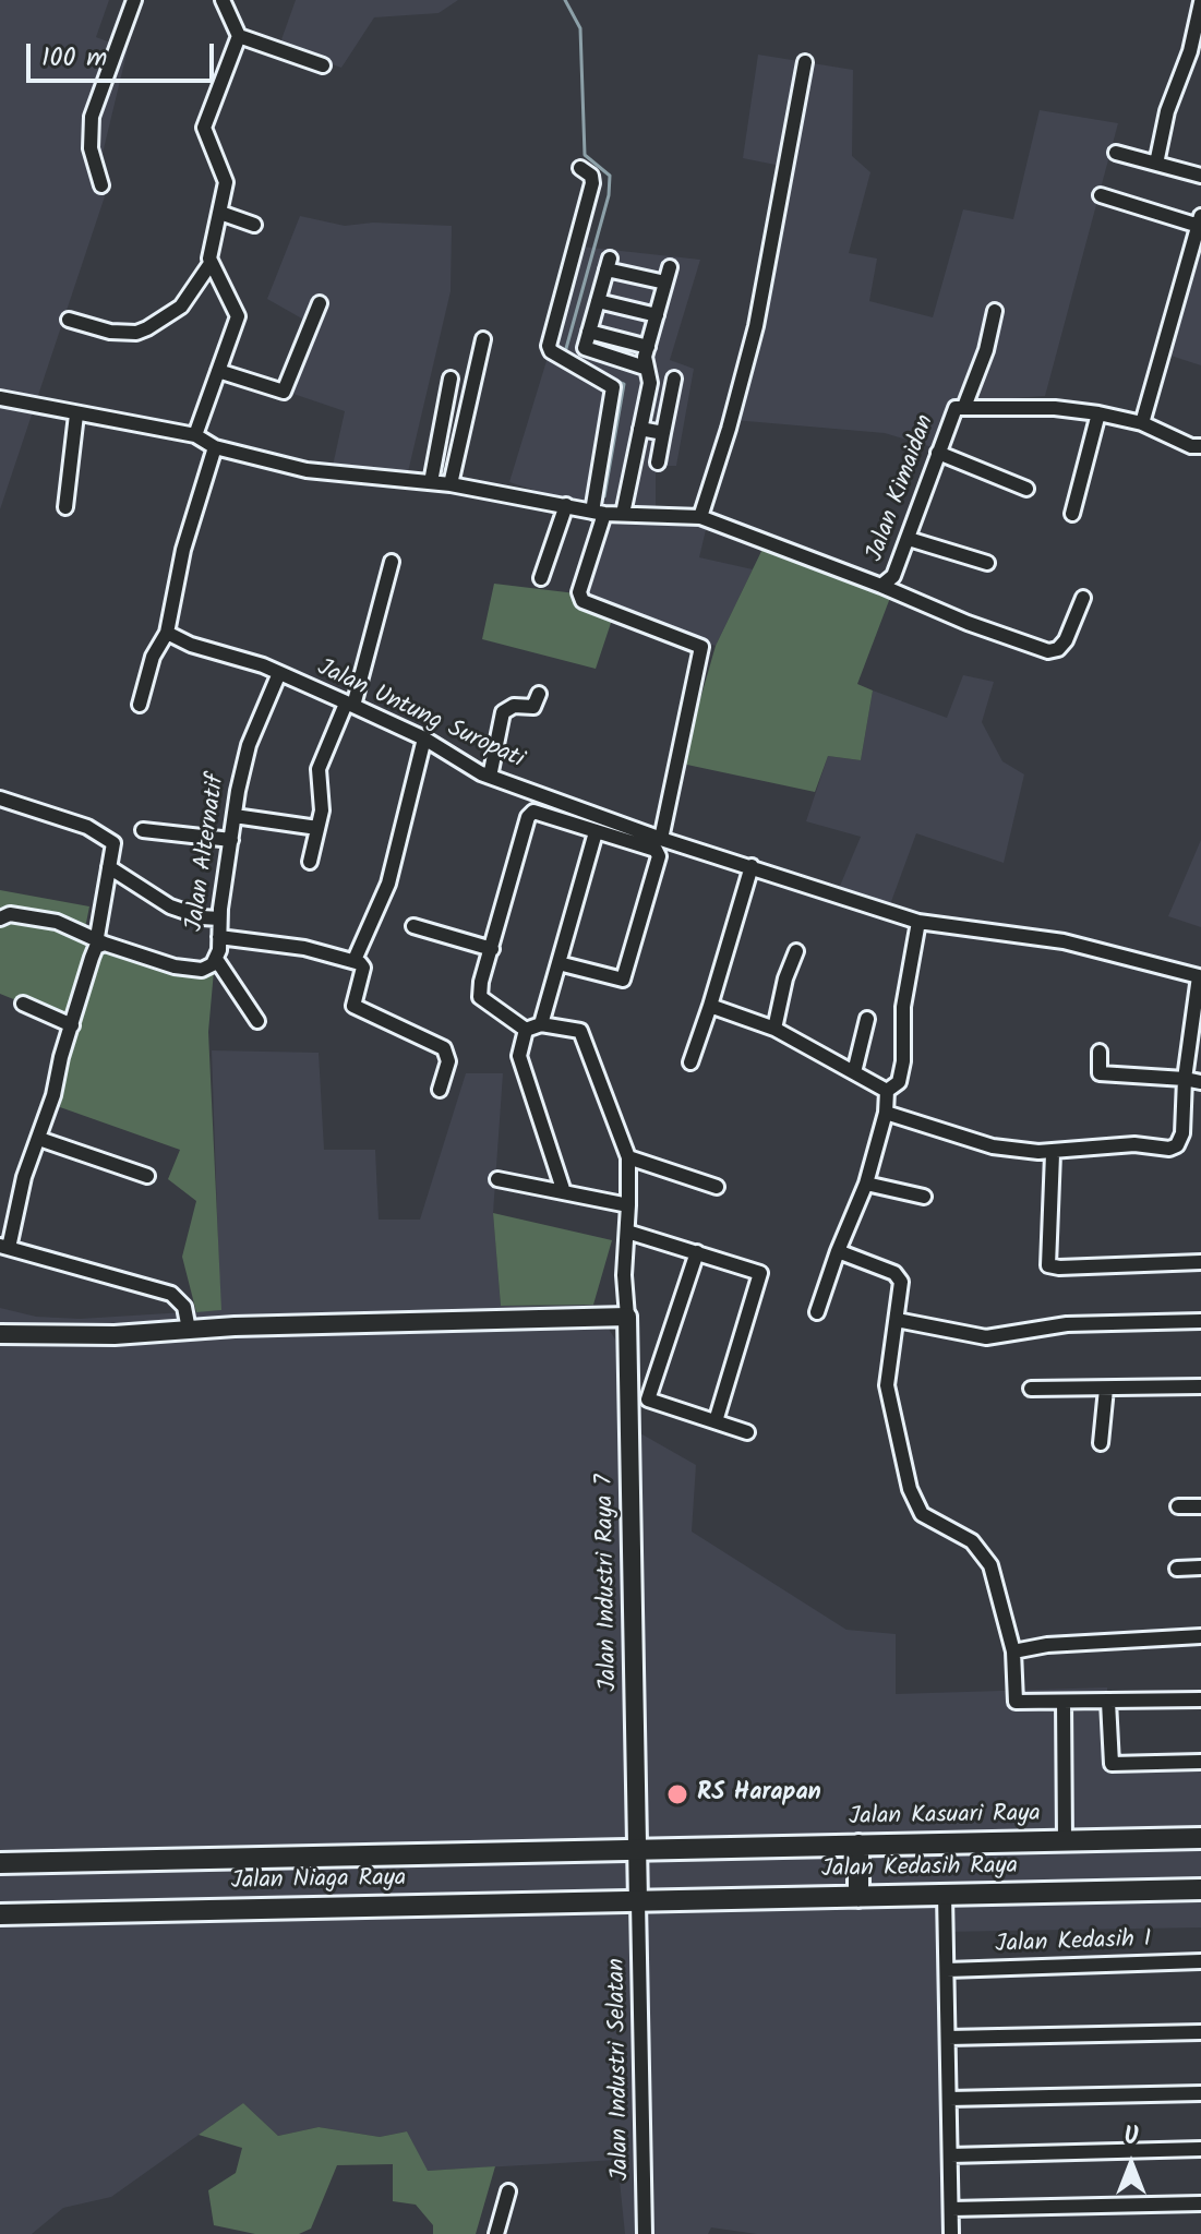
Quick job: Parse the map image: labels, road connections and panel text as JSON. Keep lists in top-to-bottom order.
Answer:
{
  "streets": {
    "main road": ["Jalan Kasuari Raya", "Jalan Kedasih Raya", "Jalan Niaga Raya"],
    "street": [
      "Jalan Kimaidan",
      "Jalan Untung Suropati",
      "Jalan Alternatif",
      "Jalan Industri Raya 7",
      "Jalan Kedasih I",
      "Jalan Industri Selatan"
    ]
  },
  "crossings": [
    ["Jalan Untung Suropati", "Jalan Alternatif"],
    ["Jalan Industri Raya 7", "Jalan Kasuari Raya"],
    ["Jalan Industri Raya 7", "Jalan Kedasih Raya"],
    ["Jalan Industri Raya 7", "Jalan Niaga Raya"],
    ["Jalan Industri Raya 7", "Jalan Industri Selatan"],
    ["Jalan Kasuari Raya", "Jalan Niaga Raya"],
    ["Jalan Kedasih Raya", "Jalan Niaga Raya"],
    ["Jalan Kedasih Raya", "Jalan Industri Selatan"],
    ["Jalan Niaga Raya", "Jalan Industri Selatan"]
  ],
  "places": ["RS Harapan"],
  "scale_bar": "100 m",
  "north": "top"
}
